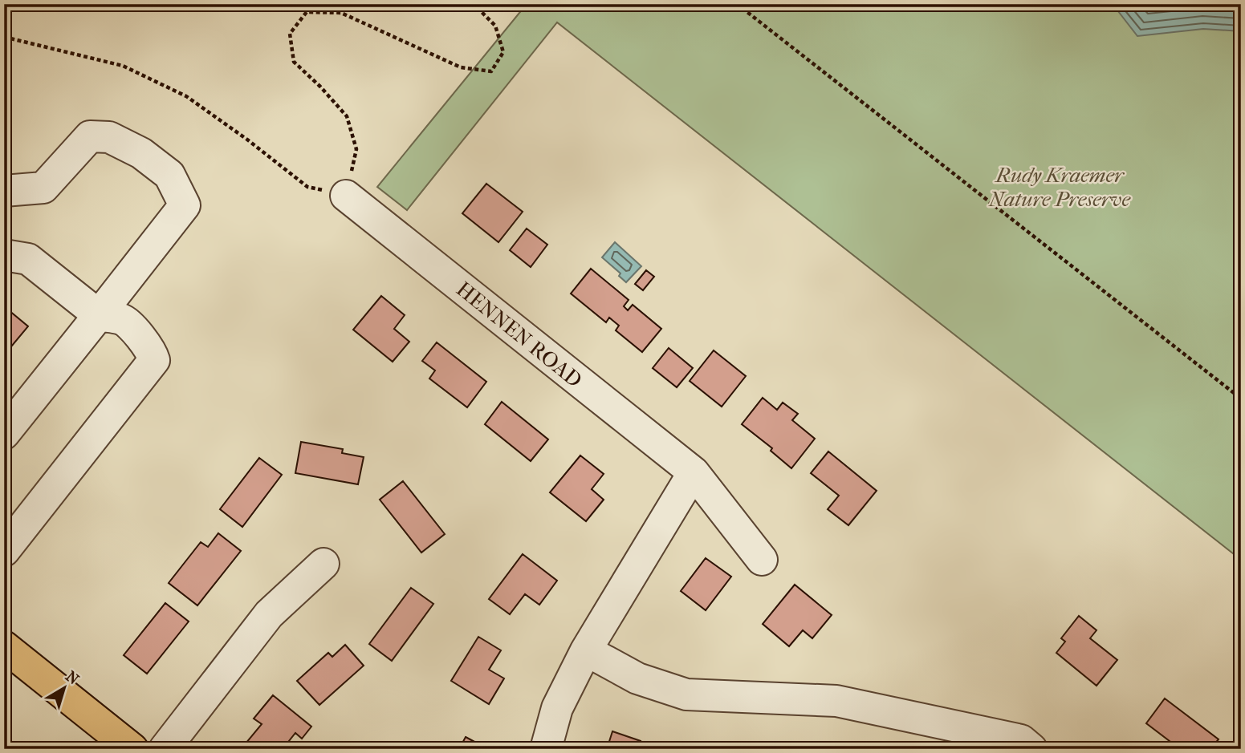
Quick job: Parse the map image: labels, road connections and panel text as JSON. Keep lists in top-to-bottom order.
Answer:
{
  "streets": {
    "street": ["HENNEN ROAD"]
  },
  "parks": ["Rudy Kraemer Nature Preserve"],
  "north": "top right"
}
